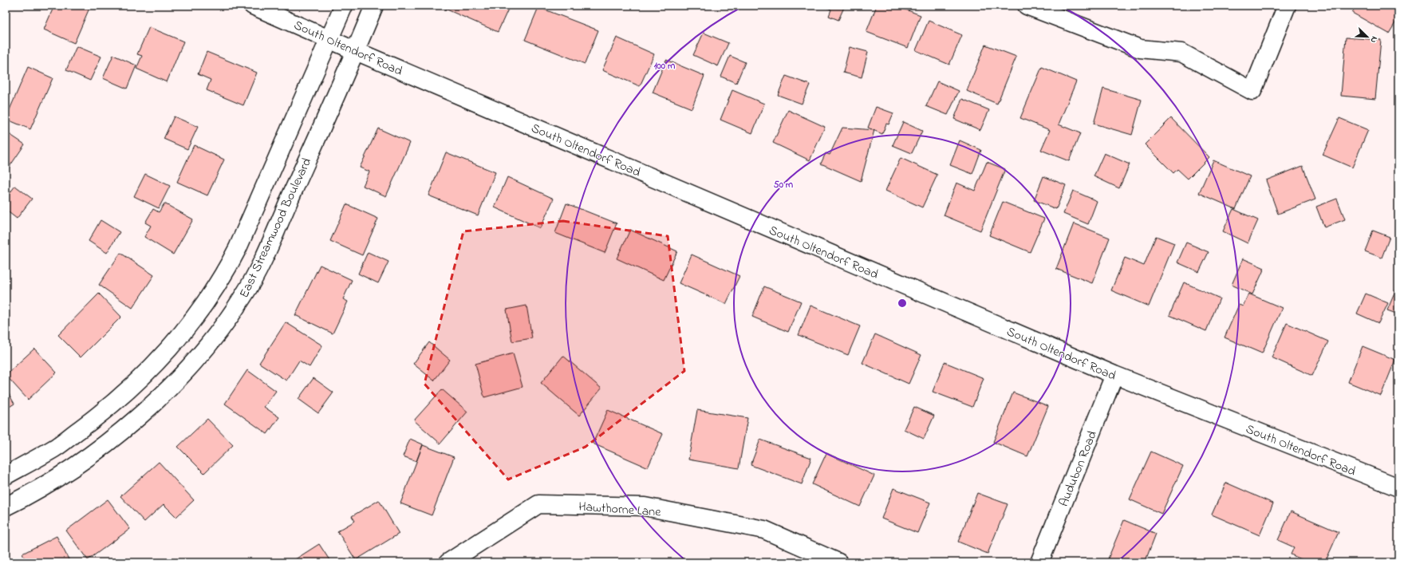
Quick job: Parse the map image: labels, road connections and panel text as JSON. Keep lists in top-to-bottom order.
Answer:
{
  "streets": {
    "street": [
      "South Oltendorf Road",
      "East Streamwood Boulevard",
      "Audubon Road",
      "Hawthorne Lane"
    ]
  },
  "crossings": [
    ["South Oltendorf Road", "East Streamwood Boulevard"],
    ["South Oltendorf Road", "Audubon Road"]
  ],
  "north": "bottom right",
  "rings": ["100 m", "50 m"]
}
